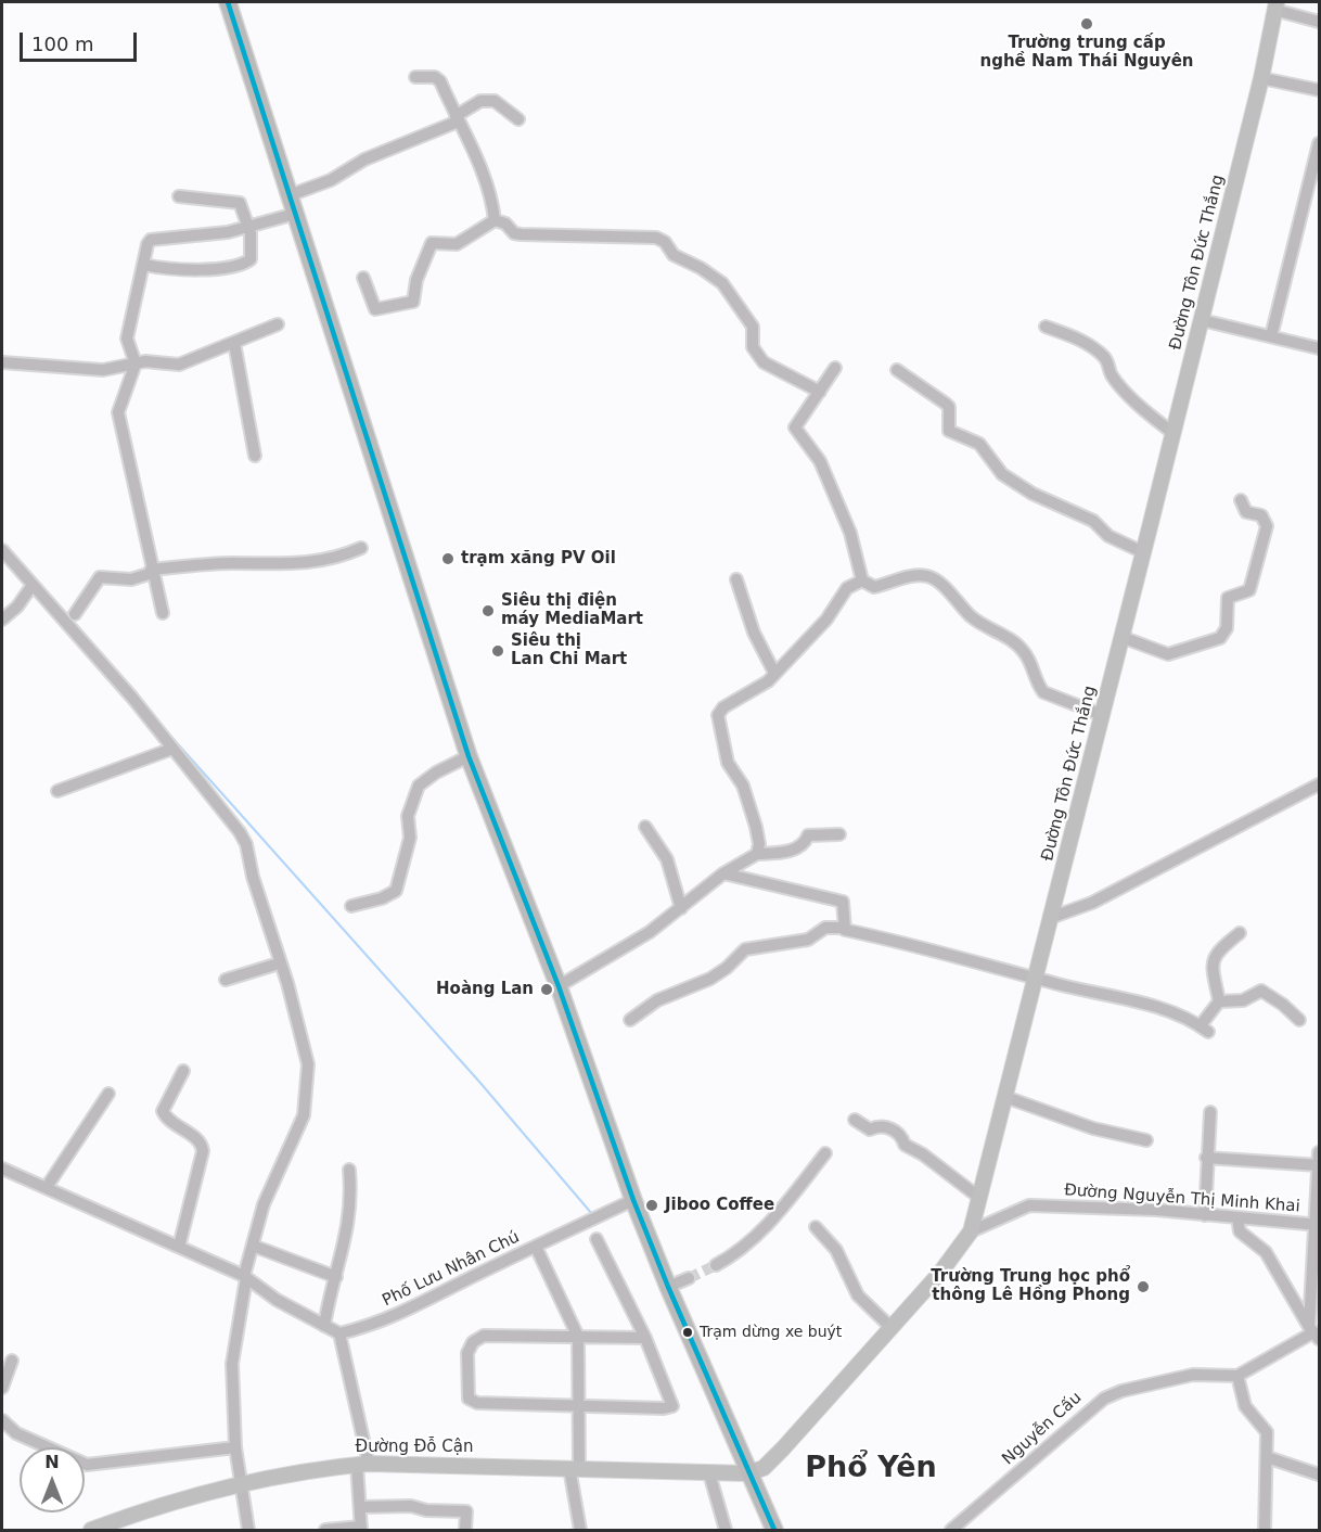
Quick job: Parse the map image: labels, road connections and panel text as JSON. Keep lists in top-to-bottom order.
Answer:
{
  "streets": {
    "main road": ["Đường Tôn Đức Thắng", "Đường Đỗ Cận"],
    "street": ["Đường Nguyễn Thị Minh Khai", "Phố Lưu Nhân Chú", "Nguyễn Cấu"]
  },
  "crossings": [
    ["Đường Tôn Đức Thắng", "Đường Nguyễn Thị Minh Khai"],
    ["Đường Tôn Đức Thắng", "Đường Đỗ Cận"]
  ],
  "districts": ["Phổ Yên"],
  "places": [
    "Trường trung cấp nghề Nam Thái Nguyên",
    "trạm xăng PV Oil",
    "Siêu thị điện máy MediaMart",
    "Siêu thị Lan Chi Mart",
    "Hoàng Lan",
    "Jiboo Coffee",
    "Trường Trung học phổ thông Lê Hồng Phong",
    "Trạm dừng xe buýt"
  ],
  "scale_bar": "100 m",
  "north": "top"
}
